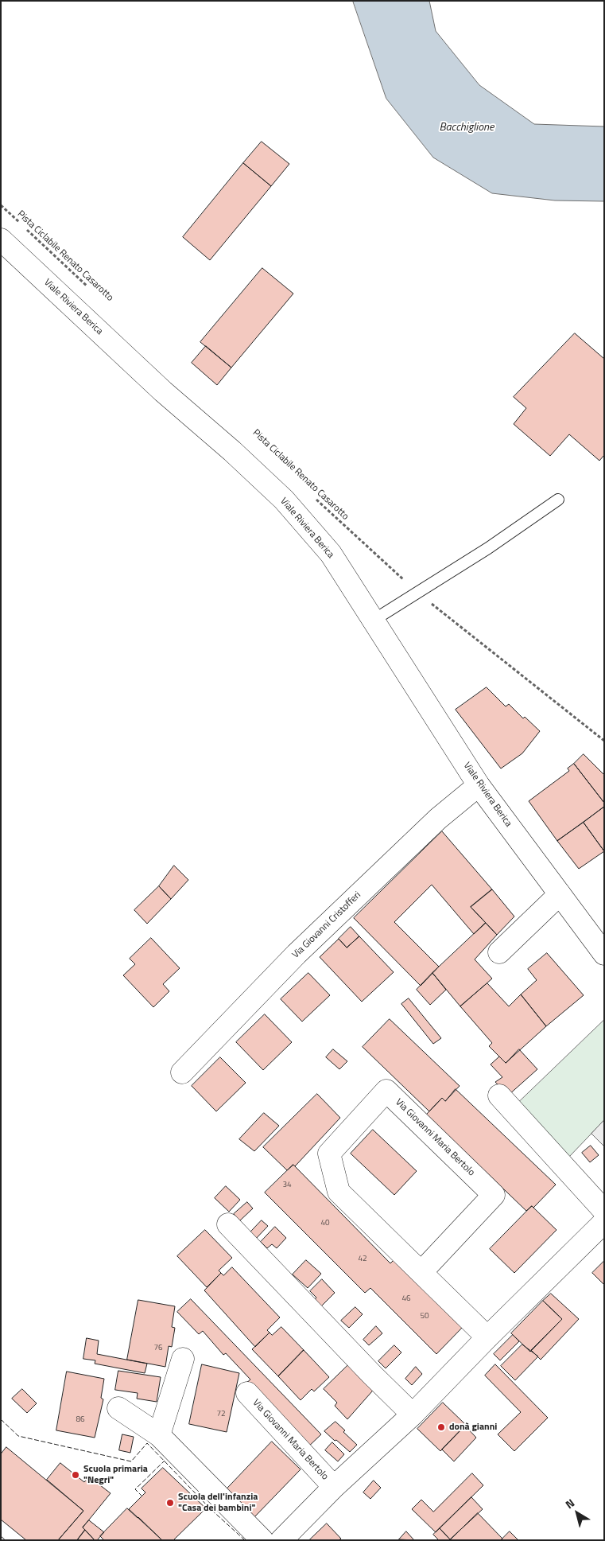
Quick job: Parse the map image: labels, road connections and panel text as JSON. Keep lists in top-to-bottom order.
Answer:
{
  "streets": {
    "street": ["Viale Riviera Berica", "Via Giovanni Cristofferi", "Via Giovanni Maria Bertolo"],
    "path": ["Pista Ciclabile Renato Casarotto"]
  },
  "crossings": [
    ["Viale Riviera Berica", "Via Giovanni Cristofferi"]
  ],
  "water": ["Bacchiglione"],
  "places": ["donà gianni", "Scuola primaria \"Negri\"", "Scuola dell'infanzia \"Casa dei bambini\""],
  "house_numbers": [
    "34",
    "40",
    "42",
    "46",
    "50",
    "76",
    "72",
    "86"
  ],
  "north": "top left"
}
